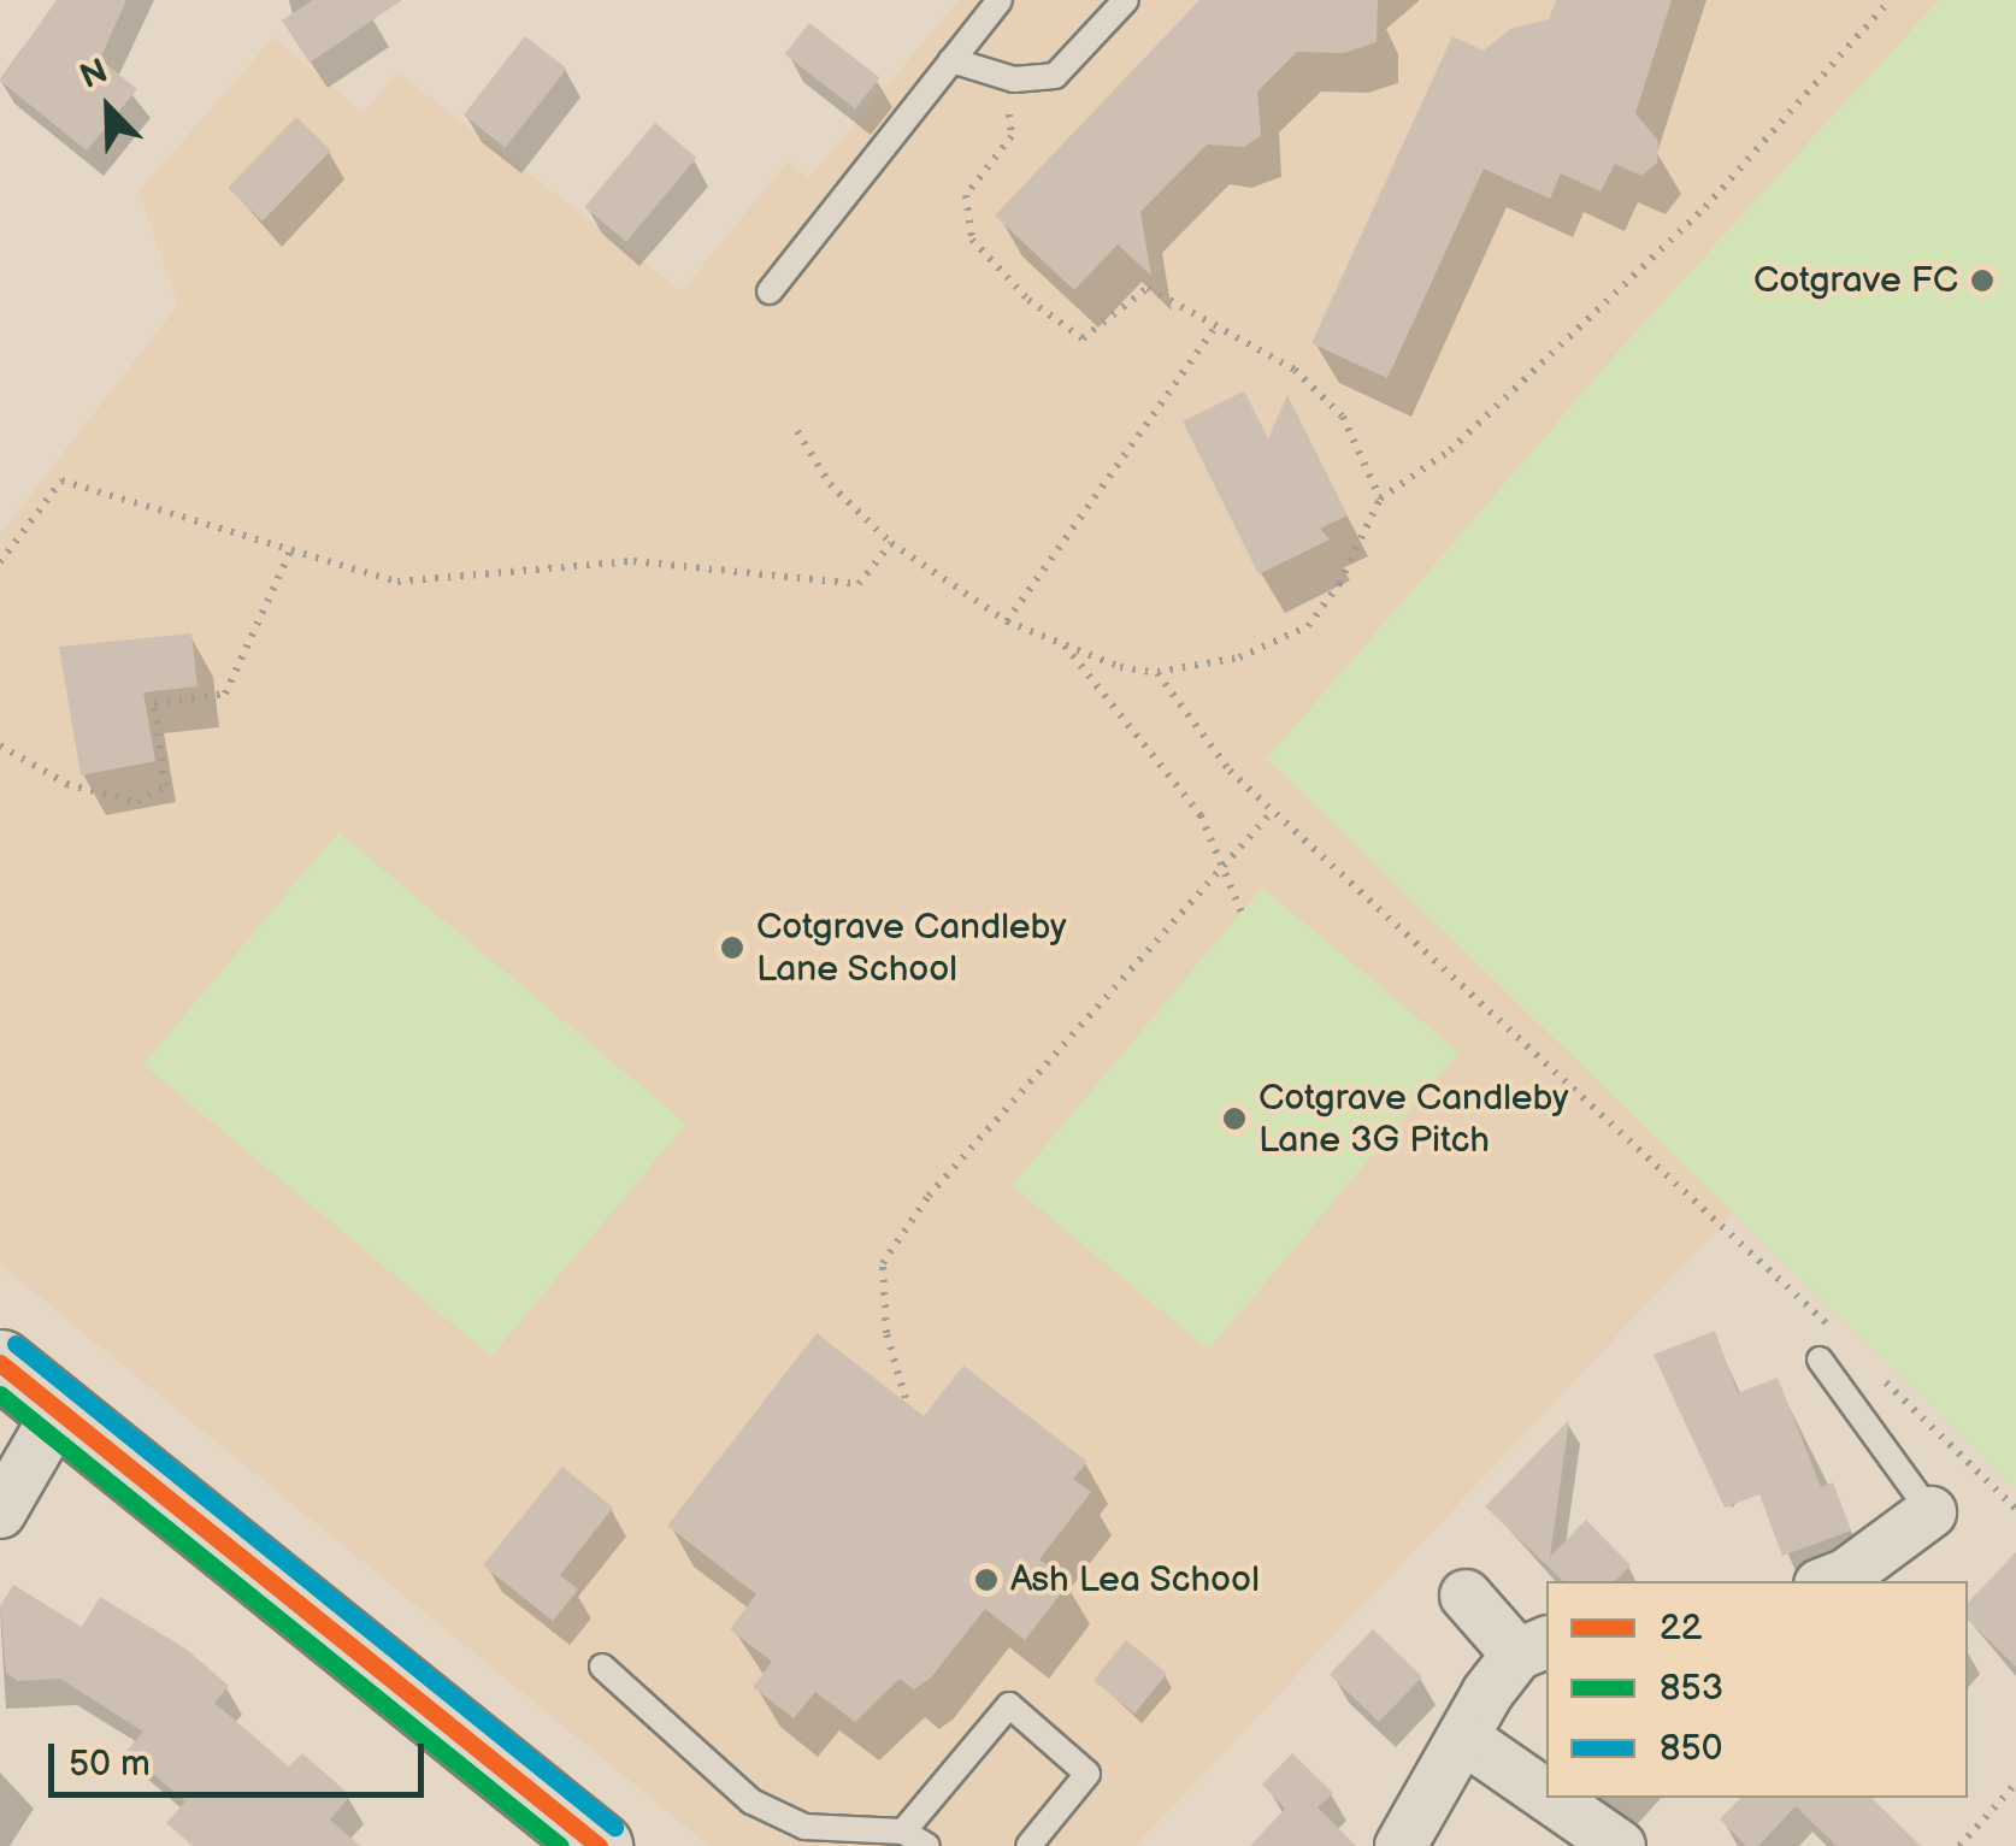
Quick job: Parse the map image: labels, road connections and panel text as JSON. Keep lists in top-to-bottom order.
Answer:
{
  "places": [
    "Cotgrave FC",
    "Cotgrave Candleby Lane School",
    "Cotgrave Candleby Lane 3G Pitch",
    "Ash Lea School"
  ],
  "lines": ["transit line 850", "transit line 22", "transit line 853"],
  "legend": ["22", "853", "850"],
  "scale_bar": "50 m",
  "north": "top left"
}
